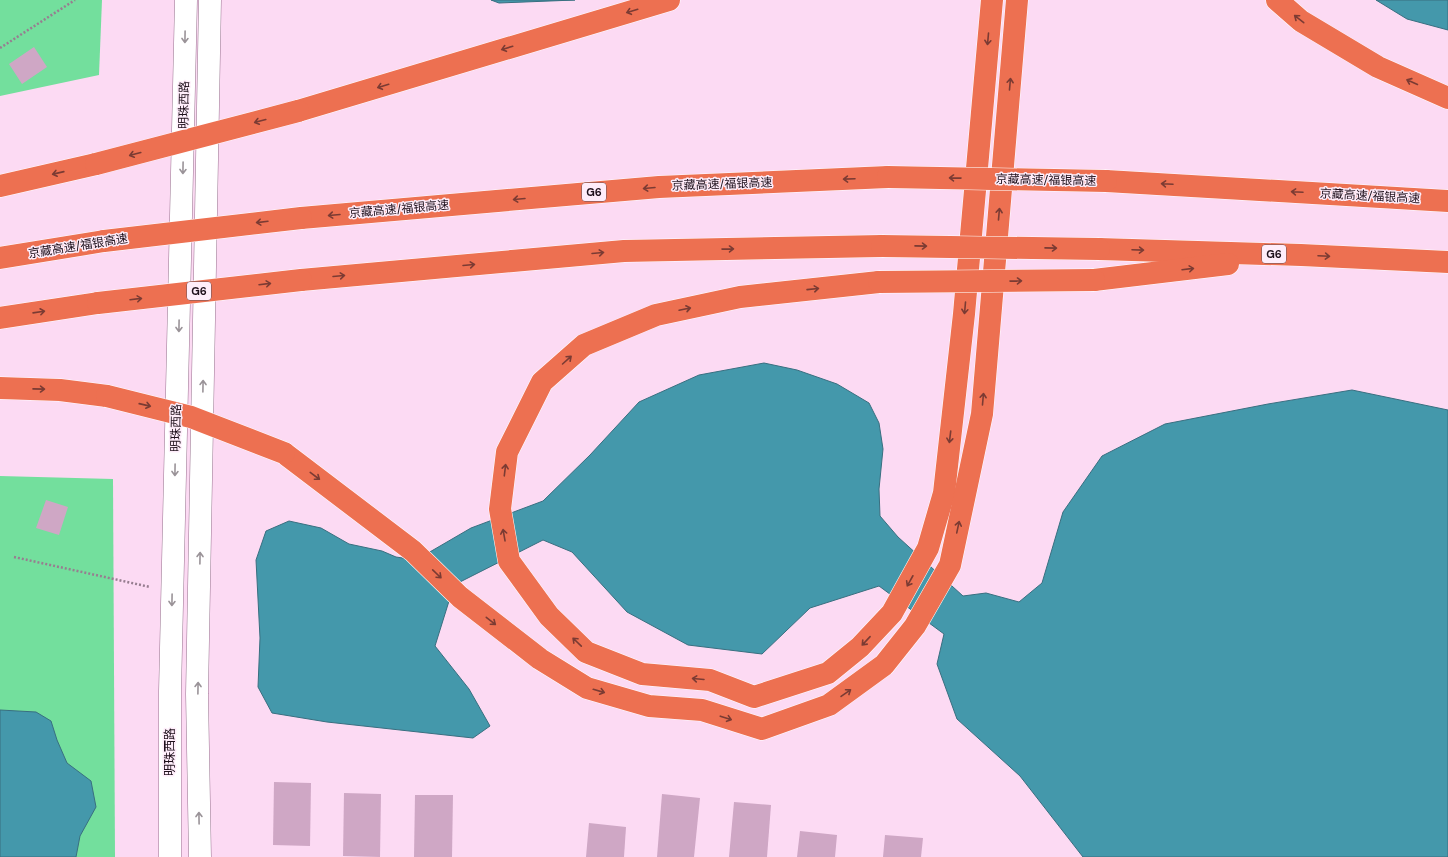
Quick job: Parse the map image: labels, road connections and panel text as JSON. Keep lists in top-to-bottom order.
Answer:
{
  "streets": {
    "highway": ["京藏高速/福银高速", "G6"],
    "street": ["明珠西路"]
  }
}
